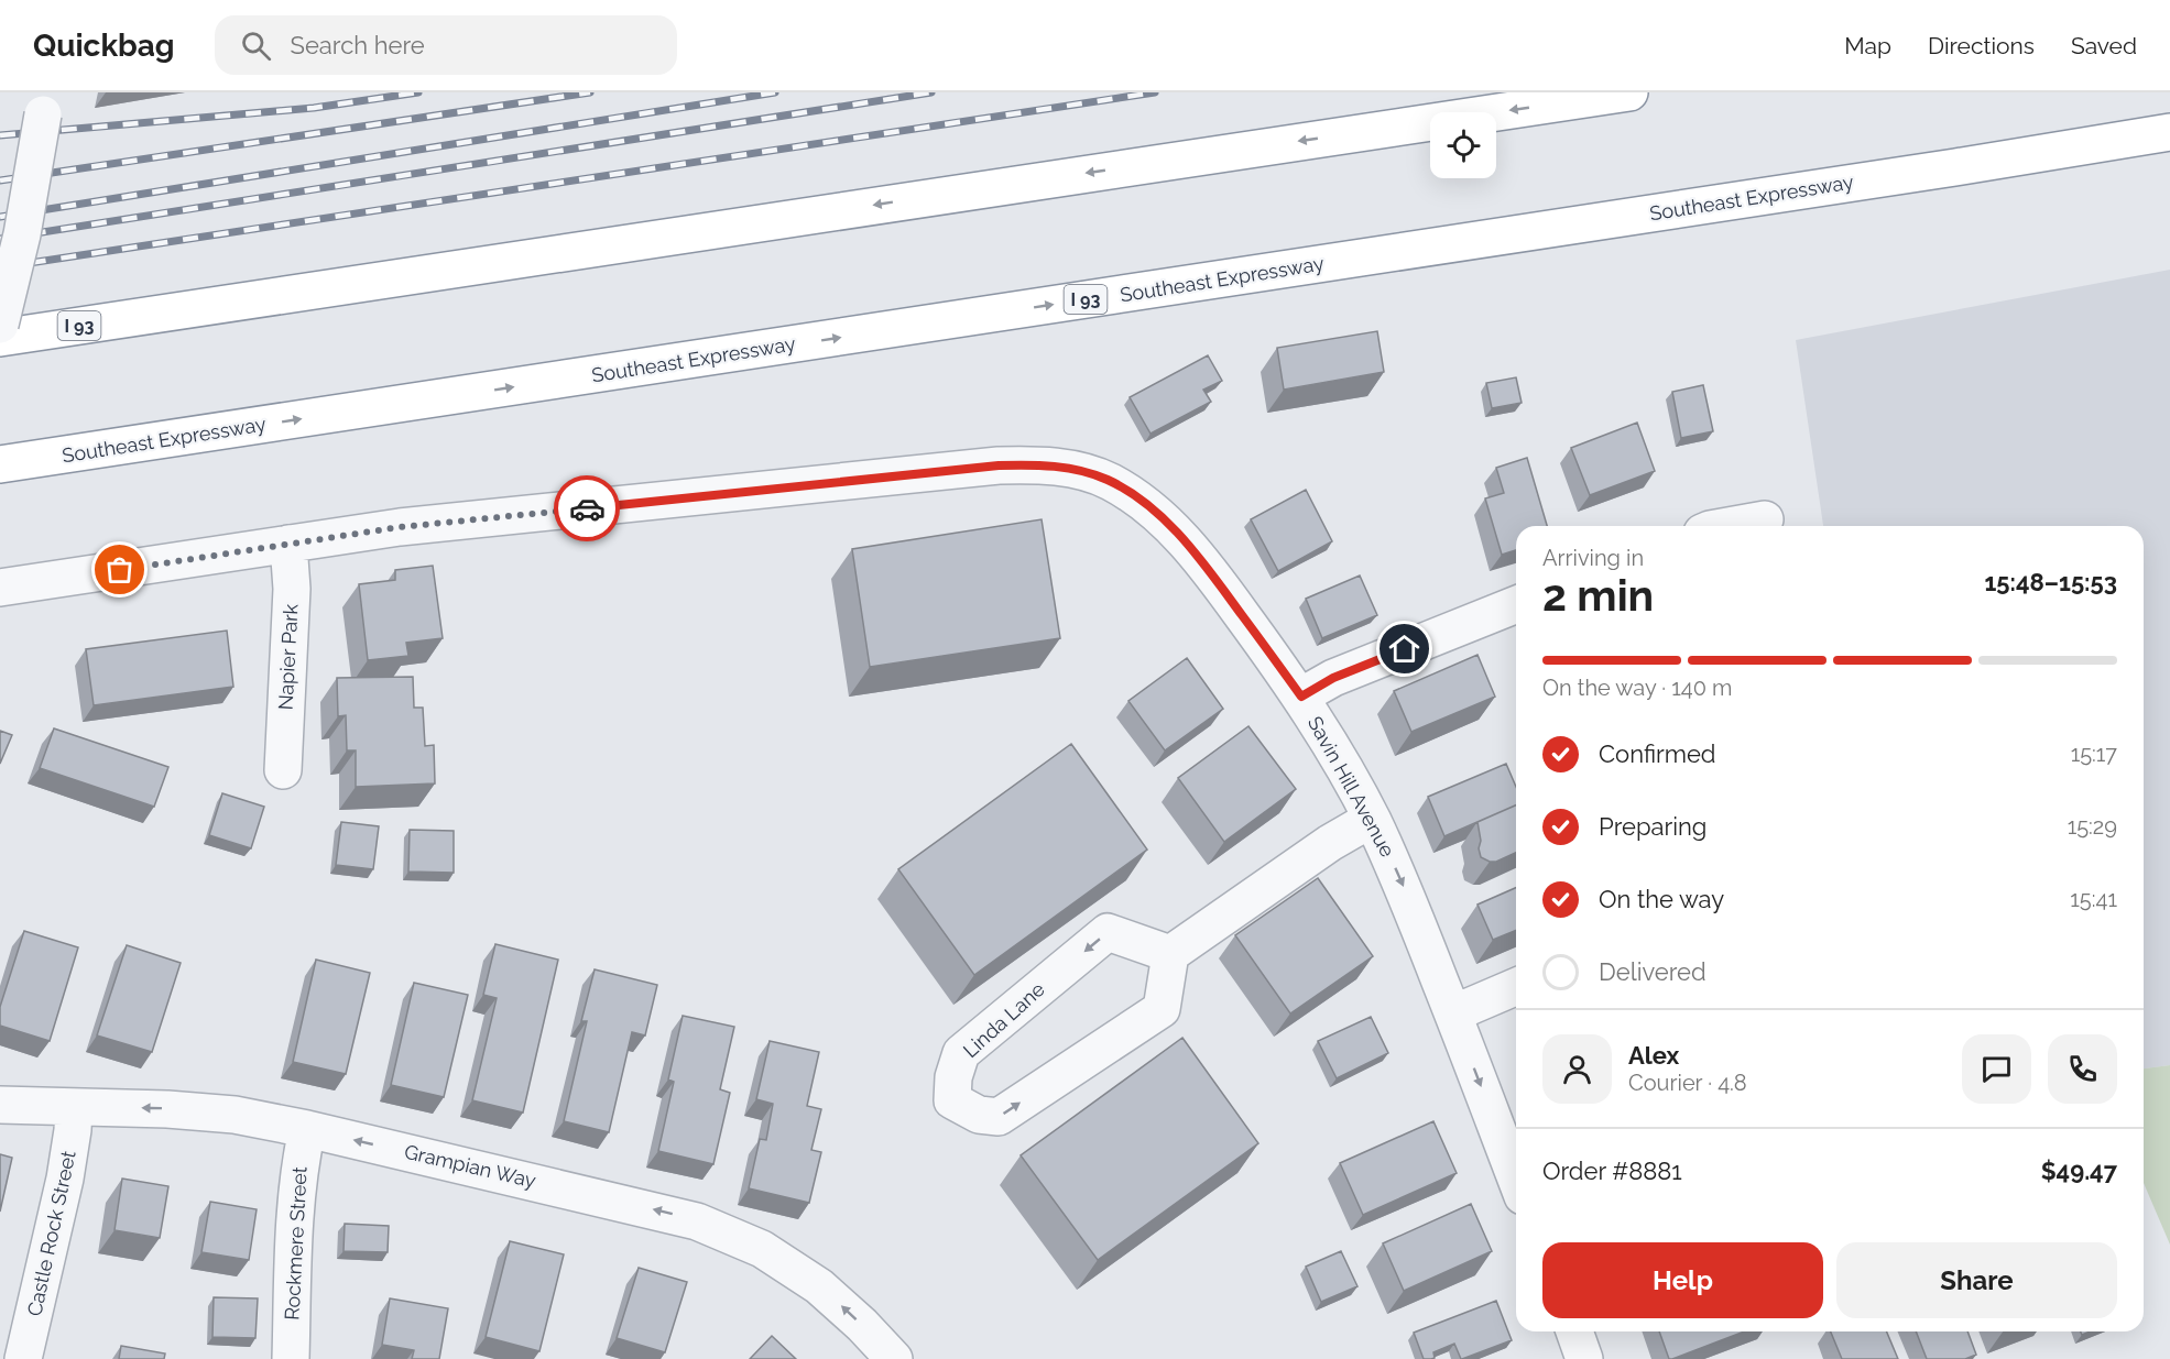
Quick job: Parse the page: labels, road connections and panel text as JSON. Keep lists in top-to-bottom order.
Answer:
{
  "streets": {
    "highway": ["Southeast Expressway", "I 93"],
    "street": [
      "Napier Park",
      "Savin Hill Avenue",
      "Linda Lane",
      "Grampian Way",
      "Castle Rock Street",
      "Rockmere Street"
    ]
  },
  "crossings": [
    ["Napier Park", "Savin Hill Avenue"],
    ["Grampian Way", "Castle Rock Street"],
    ["Grampian Way", "Rockmere Street"]
  ],
  "one_way": ["Grampian Way"],
  "page": {
    "header": "Quickbag",
    "search": "Search here",
    "nav": ["Map", "Directions", "Saved"],
    "heading": ["2 min", "Arriving in", "15:48–15:53"],
    "panel": [
      "Alex",
      "Courier · 4.8",
      "Order #8881",
      "$49.47"
    ],
    "bar": "On the way · 140 m",
    "list": [
      ["Confirmed", "15:17"],
      ["Preparing", "15:29"],
      ["On the way", "15:41"],
      "Delivered"
    ],
    "buttons": ["Help", "Share"]
  }
}
